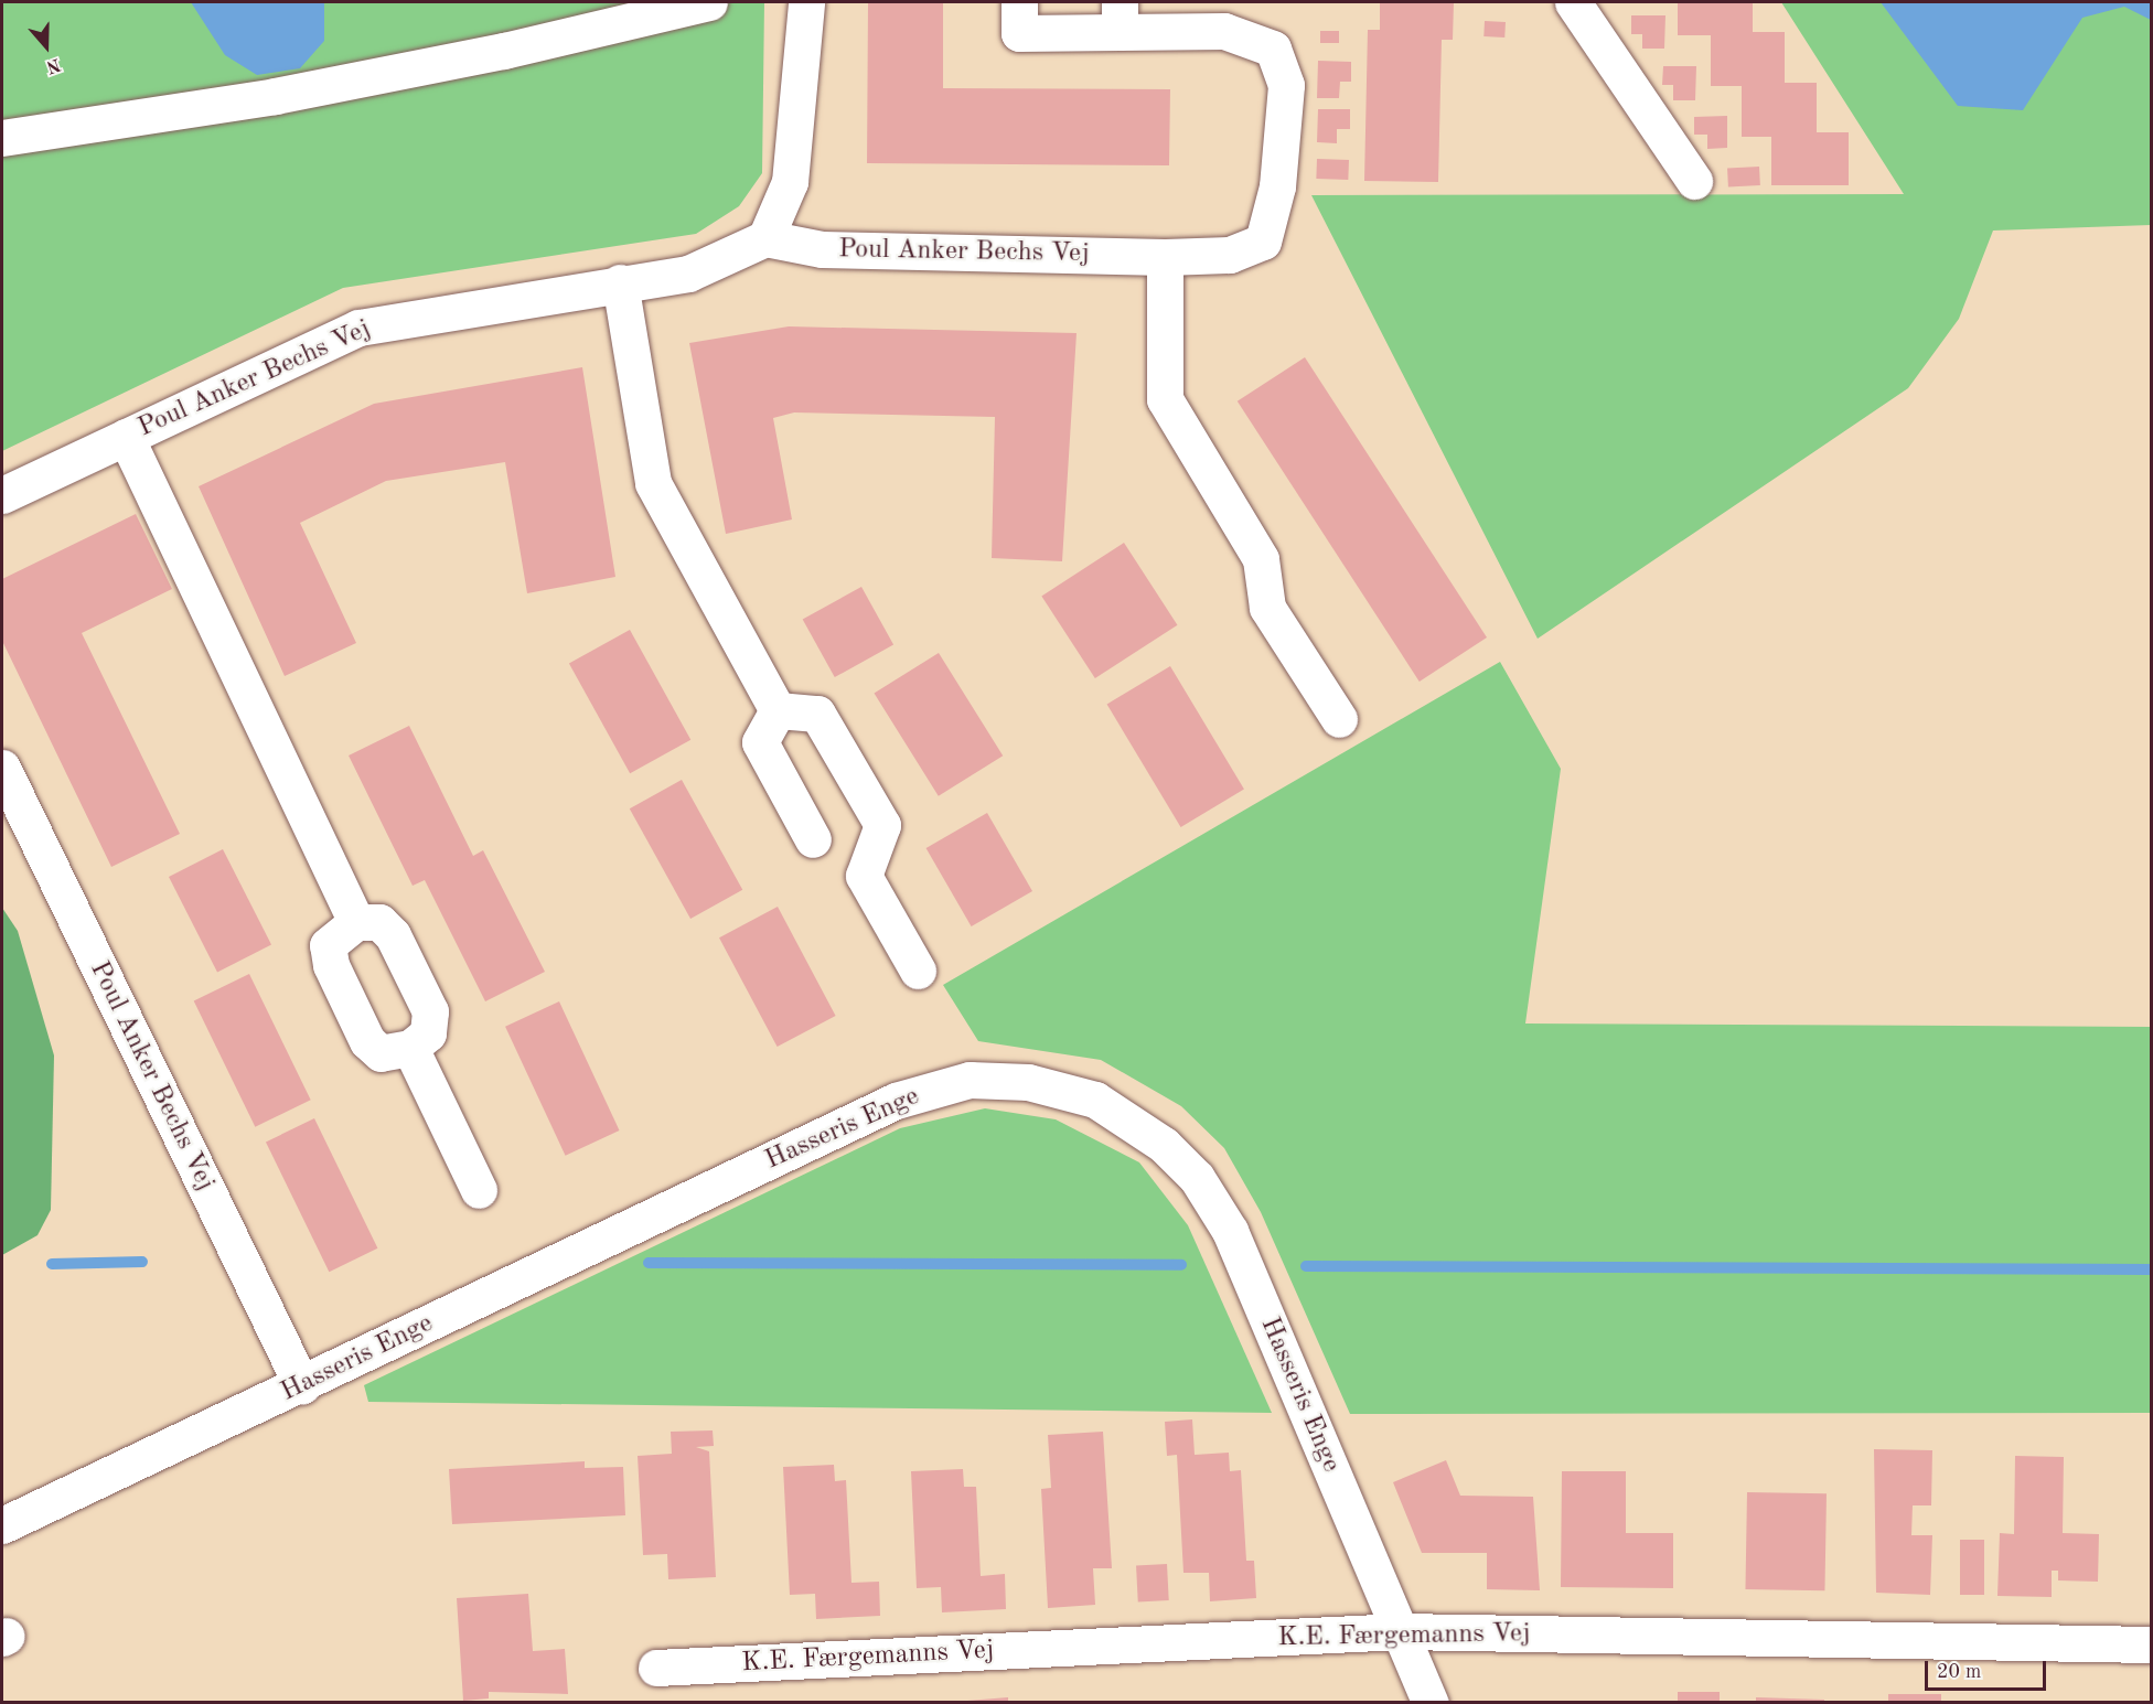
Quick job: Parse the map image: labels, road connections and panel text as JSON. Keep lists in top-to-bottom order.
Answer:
{
  "streets": {
    "street": ["Poul Anker Bechs Vej", "Hasseris Enge", "K.E. Færgemanns Vej"]
  },
  "crossings": [
    ["Poul Anker Bechs Vej", "Hasseris Enge"],
    ["Hasseris Enge", "K.E. Færgemanns Vej"]
  ],
  "scale_bar": "20 m",
  "north": "bottom"
}
